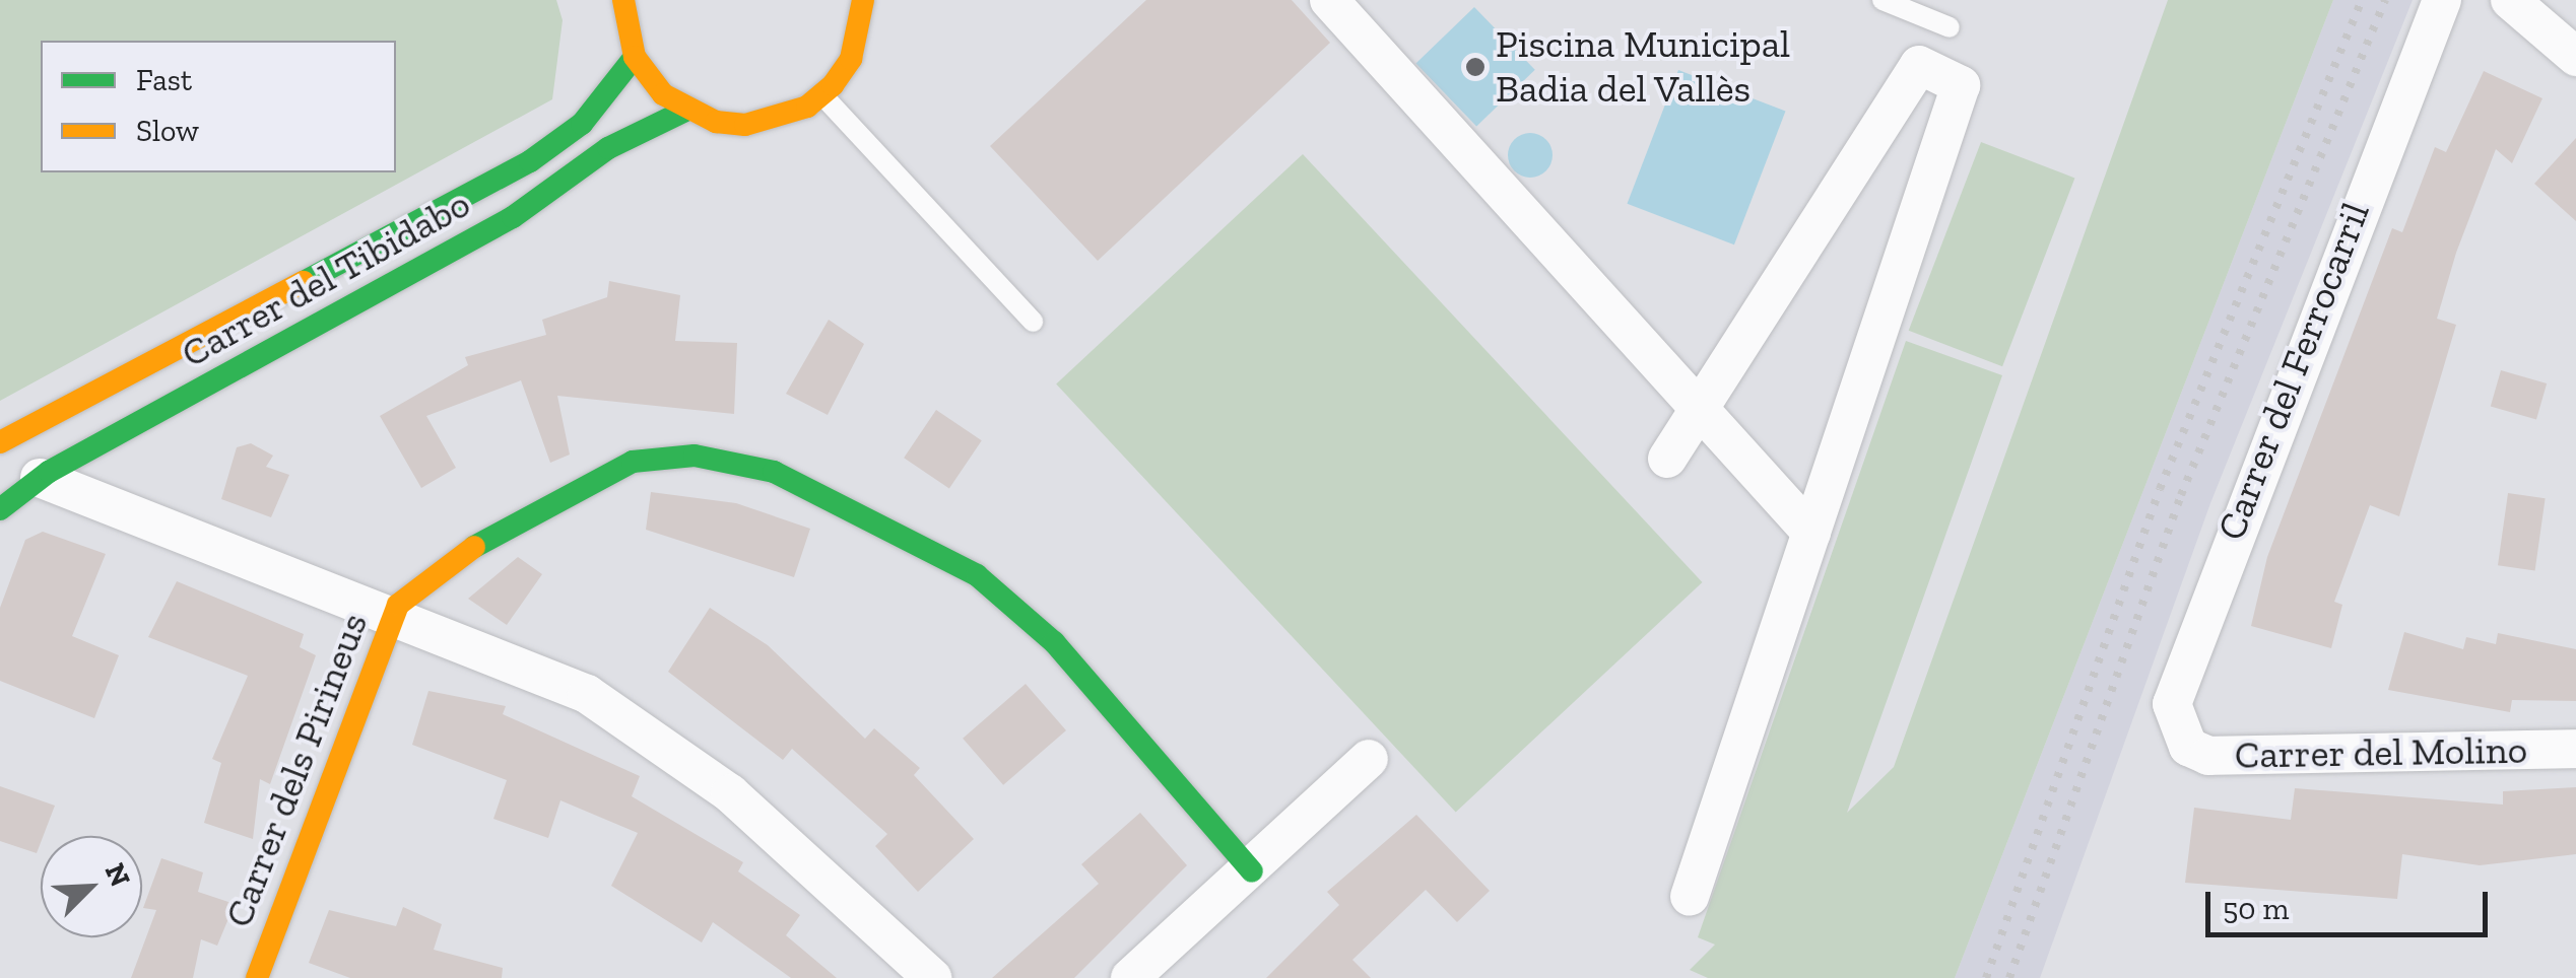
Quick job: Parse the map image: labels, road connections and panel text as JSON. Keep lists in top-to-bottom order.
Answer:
{
  "streets": {
    "street": [
      "Carrer del Tibidabo",
      "Carrer del Ferrocarril",
      "Carrer del Molino",
      "Carrer dels Pirineus"
    ]
  },
  "crossings": [
    ["Carrer del Ferrocarril", "Carrer del Molino"]
  ],
  "places": ["Piscina Municipal Badia del Vallès"],
  "legend": ["Fast", "Slow"],
  "scale_bar": "50 m",
  "north": "top right"
}
